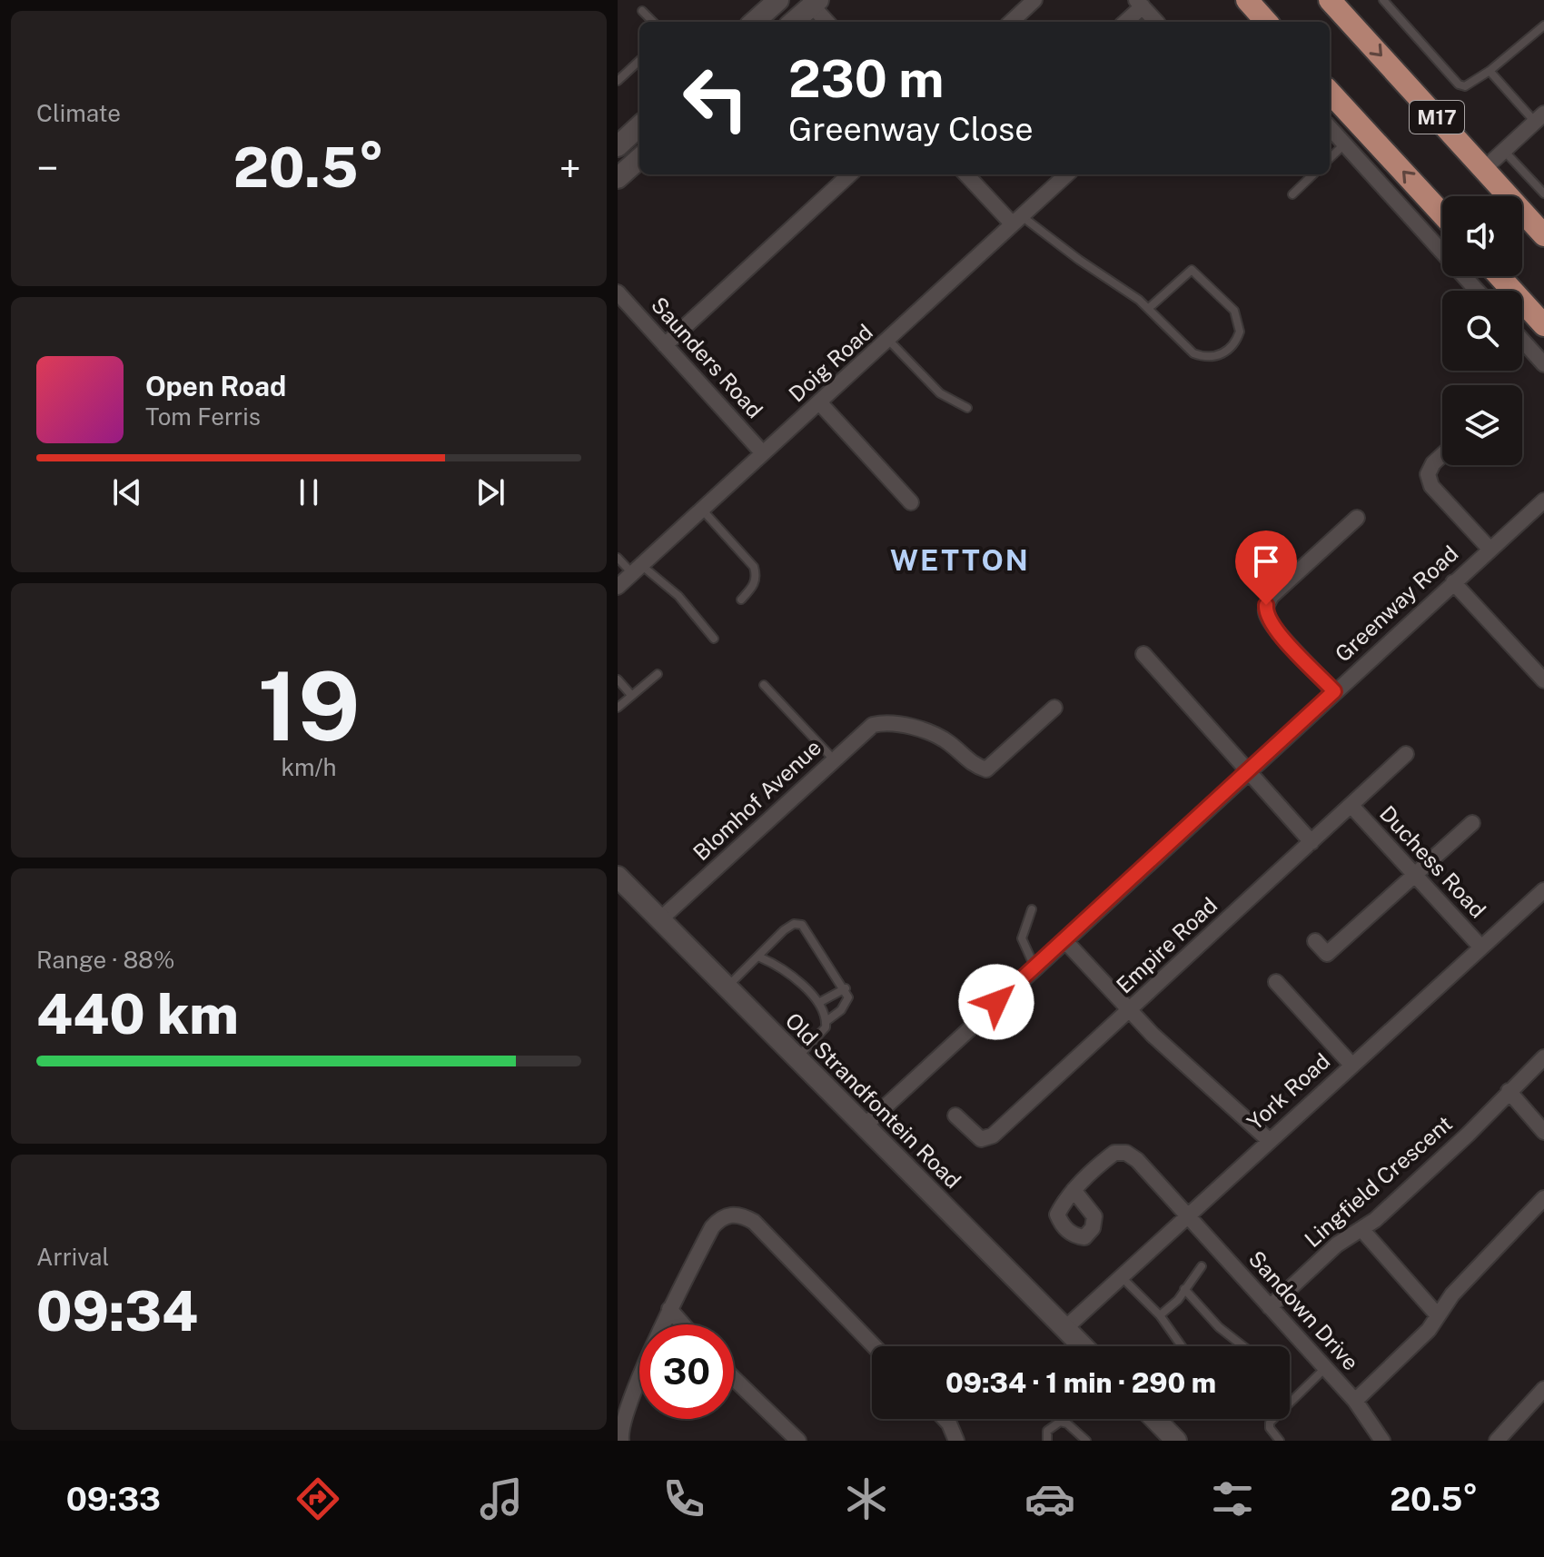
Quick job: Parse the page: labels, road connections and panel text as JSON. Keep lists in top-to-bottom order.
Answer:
{
  "streets": {
    "main road": ["M17"],
    "street": [
      "Saunders Road",
      "Doig Road",
      "Greenway Road",
      "Blomhof Avenue",
      "Duchess Road",
      "Empire Road",
      "York Road",
      "Old Strandfontein Road",
      "Lingfield Crescent",
      "Sandown Drive"
    ]
  },
  "crossings": [
    ["Saunders Road", "Doig Road"],
    ["Greenway Road", "Old Strandfontein Road"],
    ["Blomhof Avenue", "Old Strandfontein Road"],
    ["Duchess Road", "Empire Road"],
    ["Duchess Road", "York Road"],
    ["York Road", "Old Strandfontein Road"],
    ["York Road", "Sandown Drive"],
    ["Lingfield Crescent", "Sandown Drive"]
  ],
  "districts": ["WETTON"],
  "page": {
    "tile": [
      "Climate",
      ["19", "km/h"],
      ["Range · 88%", "440 km"],
      ["Arrival", "09:34"]
    ],
    "turn": ["230 m", "Greenway Close"],
    "heat": ["−", "20.5°", "+"],
    "song": ["Open Road", "Tom Ferris"],
    "limit": "30",
    "trip": "09:34 · 1 min · 290 m",
    "tabs": ["09:33", "20.5°"]
  }
}
